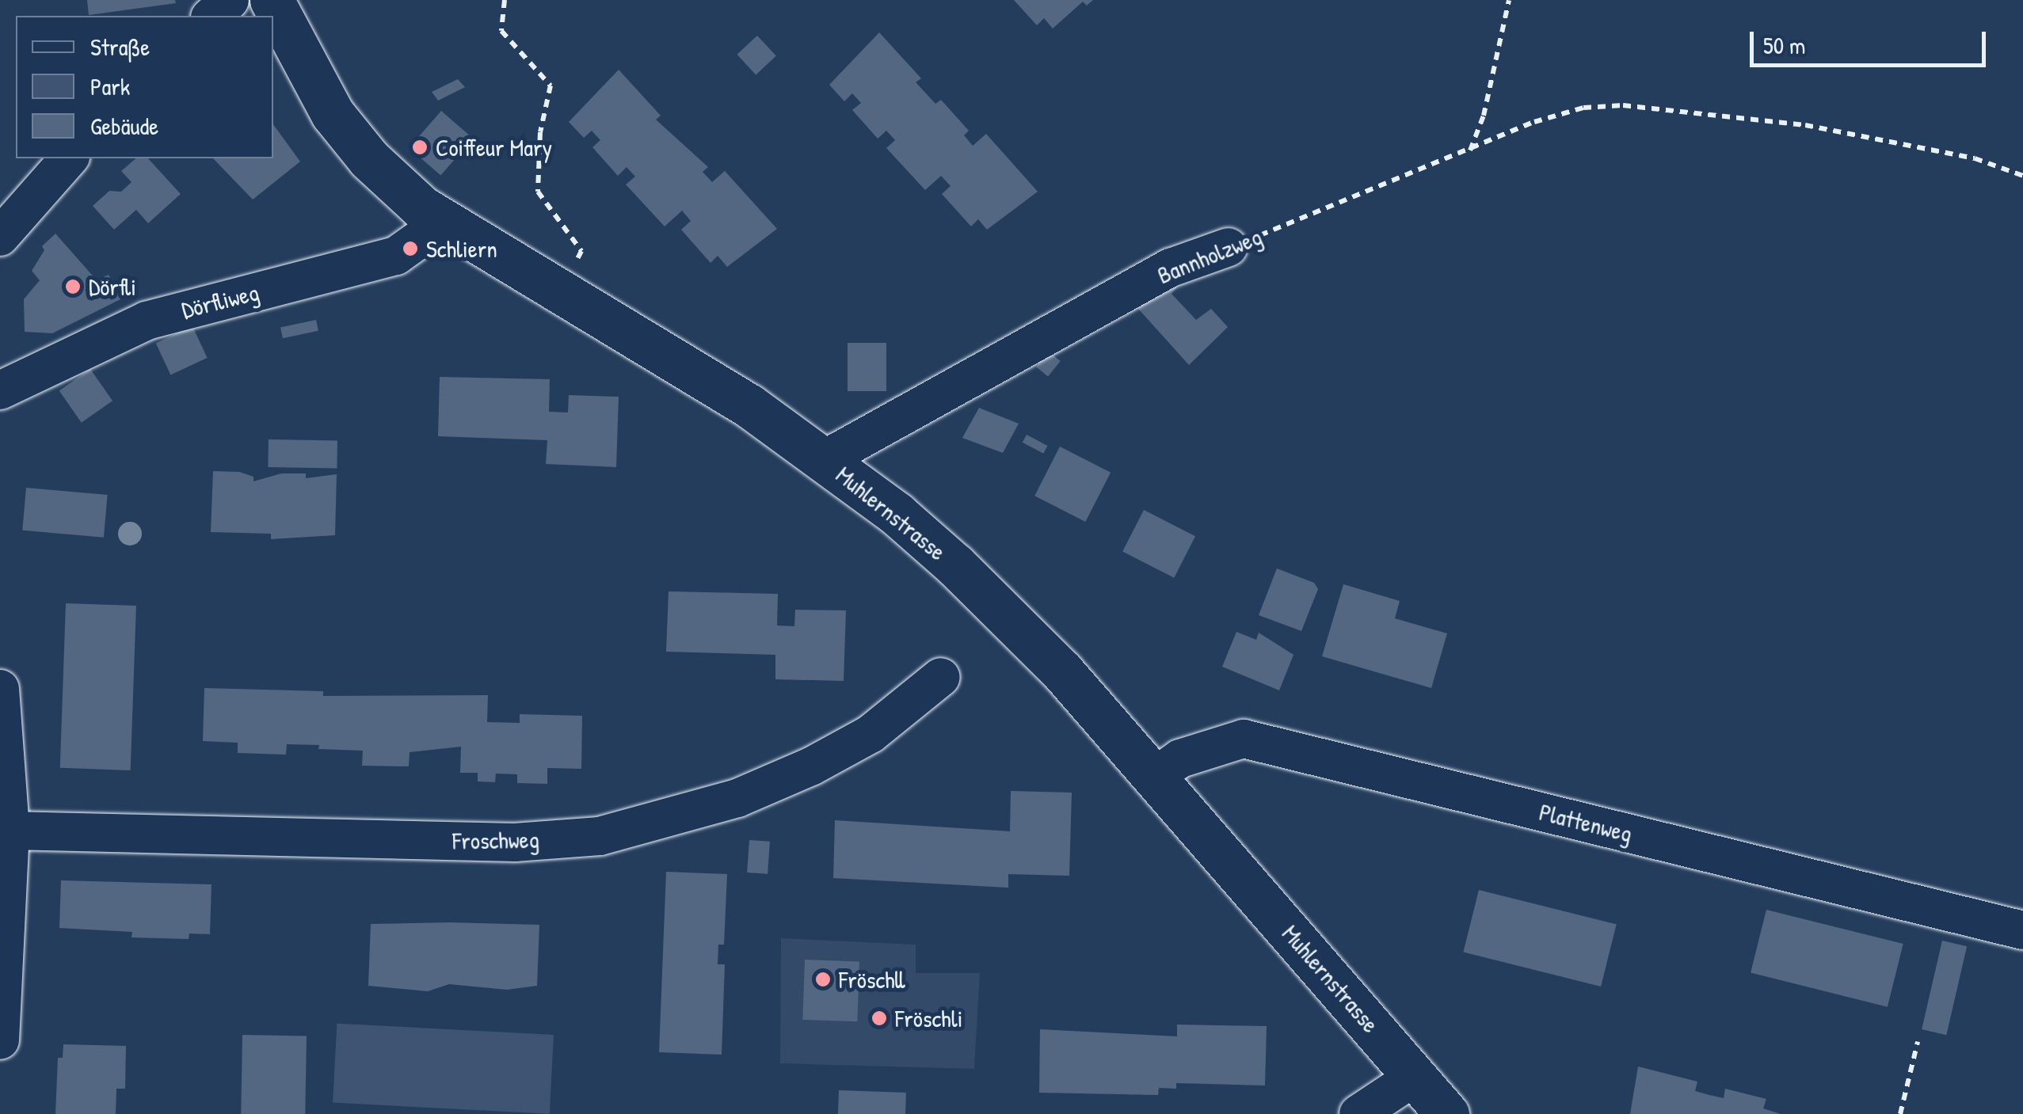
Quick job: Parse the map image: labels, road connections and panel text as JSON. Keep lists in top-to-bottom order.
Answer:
{
  "streets": {
    "street": [
      "Bannholzweg",
      "Dörfliweg",
      "Muhlernstrasse",
      "Plattenweg",
      "Froschweg"
    ]
  },
  "crossings": [
    ["Bannholzweg", "Muhlernstrasse"],
    ["Dörfliweg", "Muhlernstrasse"],
    ["Muhlernstrasse", "Plattenweg"]
  ],
  "places": [
    "Coiffeur Mary",
    "Schliern",
    "Dörfli",
    "Fröschll",
    "Fröschli"
  ],
  "legend": ["Straße", "Park", "Gebäude"],
  "scale_bar": "50 m"
}
